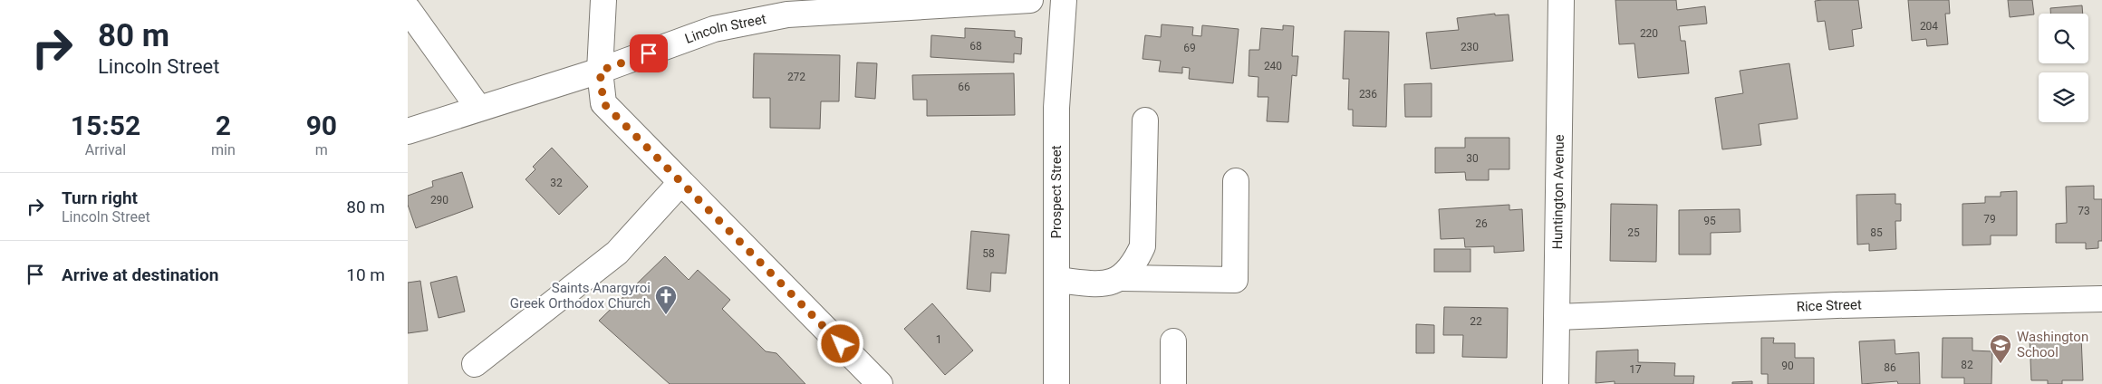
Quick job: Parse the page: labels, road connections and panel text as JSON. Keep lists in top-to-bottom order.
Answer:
{
  "streets": {
    "main road": [
      "Lincoln Street",
      "Prospect Street",
      "Huntington Avenue",
      "Rice Street"
    ]
  },
  "crossings": [
    ["Huntington Avenue", "Rice Street"]
  ],
  "places": {
    "church": ["Saints Anargyroi Greek Orthodox Church"],
    "school or university": ["Washington School"]
  },
  "house_numbers": [
    "204",
    "220",
    "68",
    "230",
    "69",
    "240",
    "272",
    "66",
    "236",
    "30",
    "32",
    "290",
    "73",
    "79",
    "95",
    "26",
    "25",
    "85",
    "58",
    "22",
    "1",
    "82",
    "90",
    "86",
    "17"
  ],
  "page": {
    "turn": ["80 m", "Lincoln Street"],
    "eta": [
      "15:52",
      "Arrival",
      "2",
      "min",
      "90",
      "m"
    ],
    "list": [
      {
        "name": "Turn right",
        "note": "Lincoln Street",
        "value": "80 m"
      },
      {
        "name": "Arrive at destination",
        "value": "10 m"
      }
    ]
  }
}
